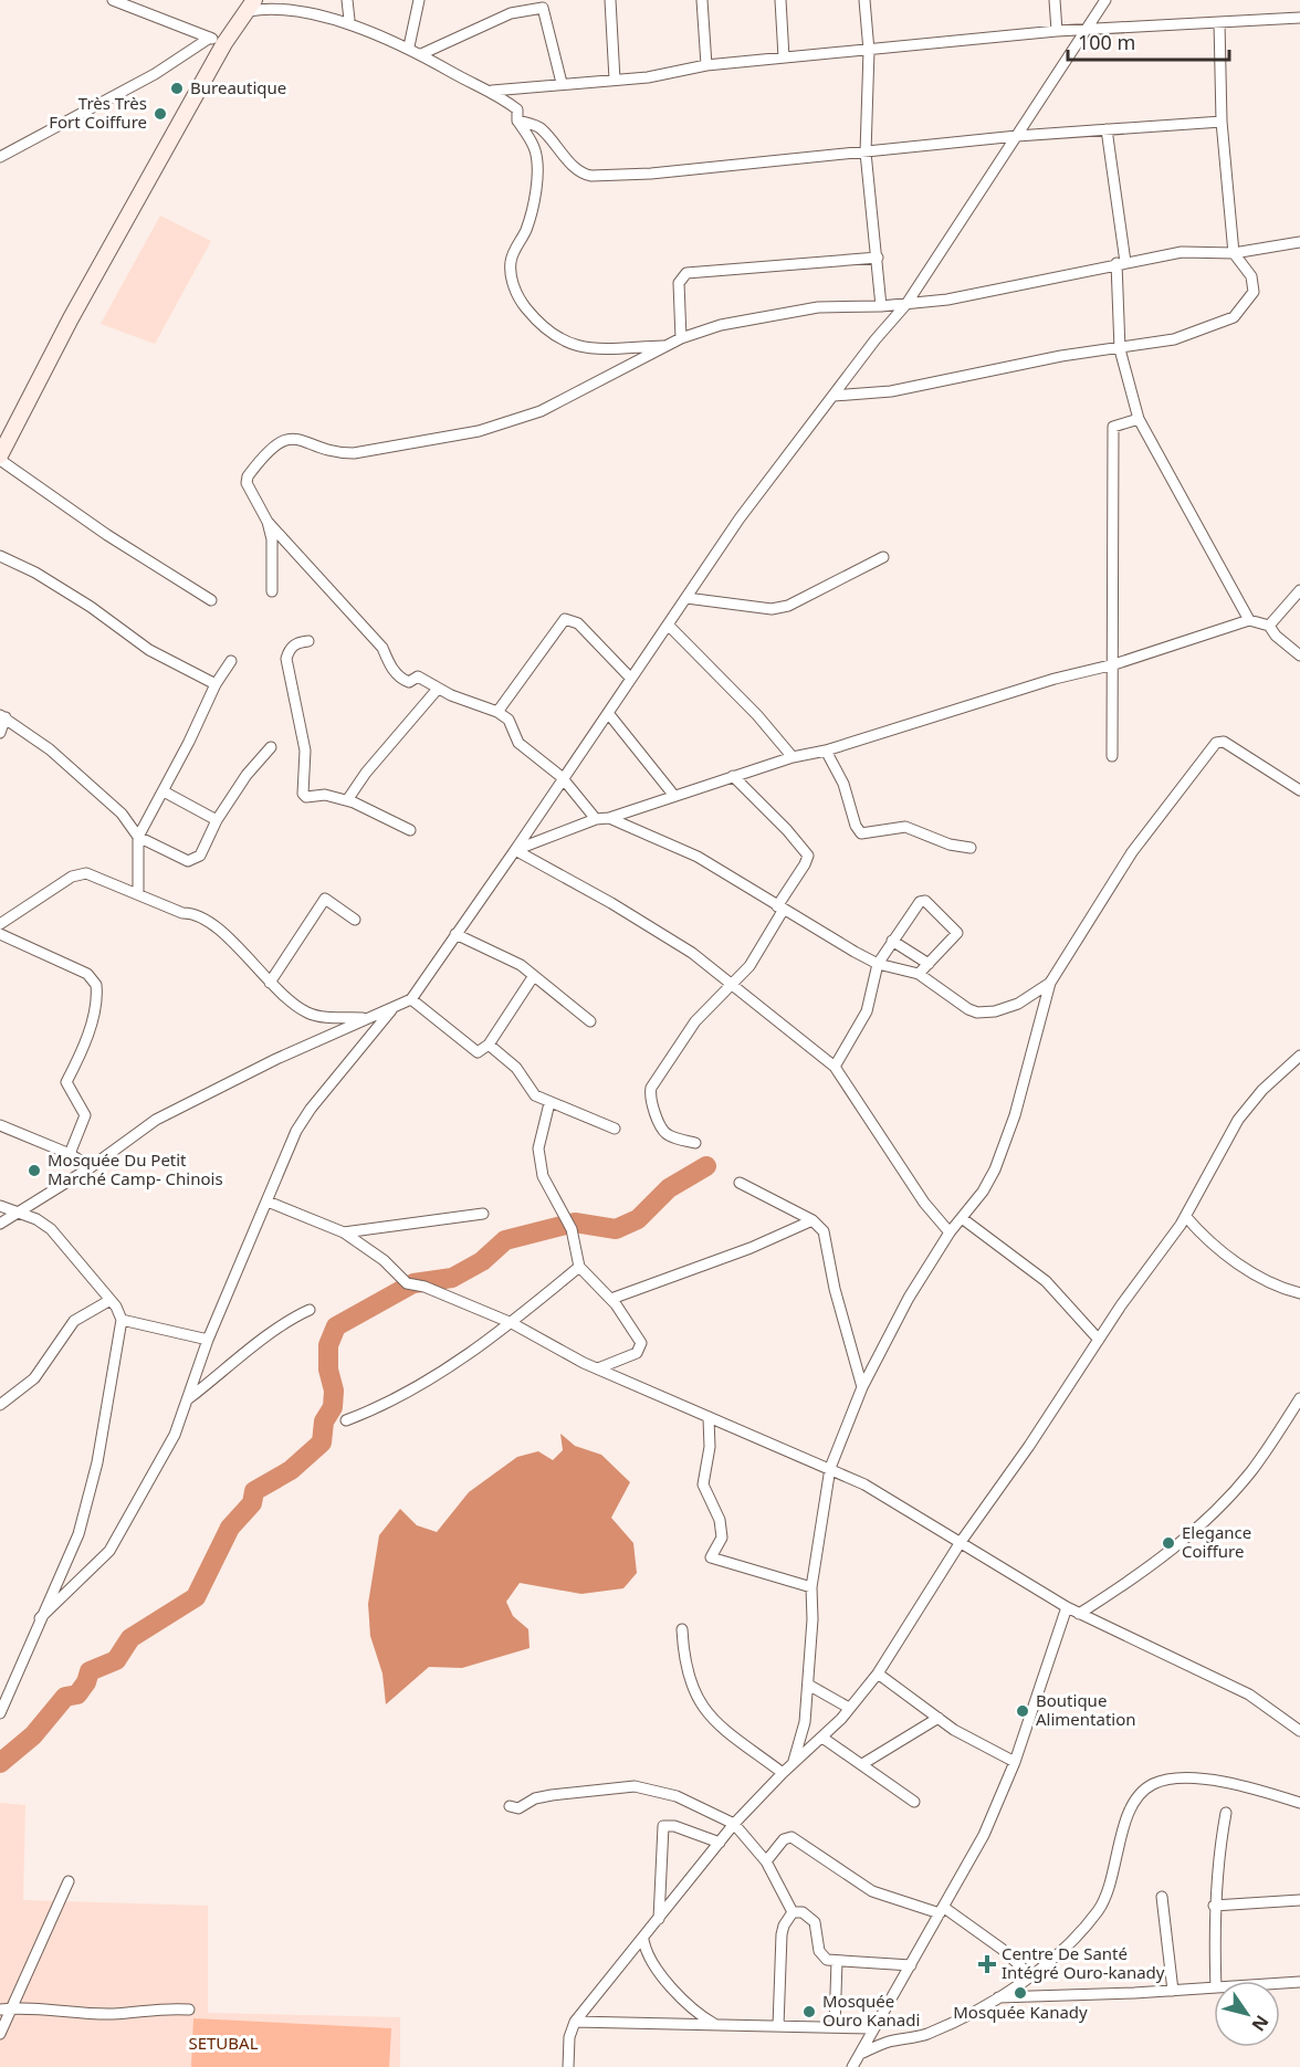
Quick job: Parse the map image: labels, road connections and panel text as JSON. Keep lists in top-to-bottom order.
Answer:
{
  "parks": ["SETUBAL"],
  "places": {
    "other": [
      "Bureautique",
      "Très Très Fort Coiffure",
      "Mosquée Du Petit Marché Camp- Chinois",
      "Elegance Coiffure",
      "Boutique Alimentation",
      "Mosquée Kanady",
      "Mosquée Ouro Kanadi"
    ],
    "health": ["Centre De Santé Intégré Ouro-kanady"]
  },
  "scale_bar": "100 m",
  "north": "bottom right"
}
